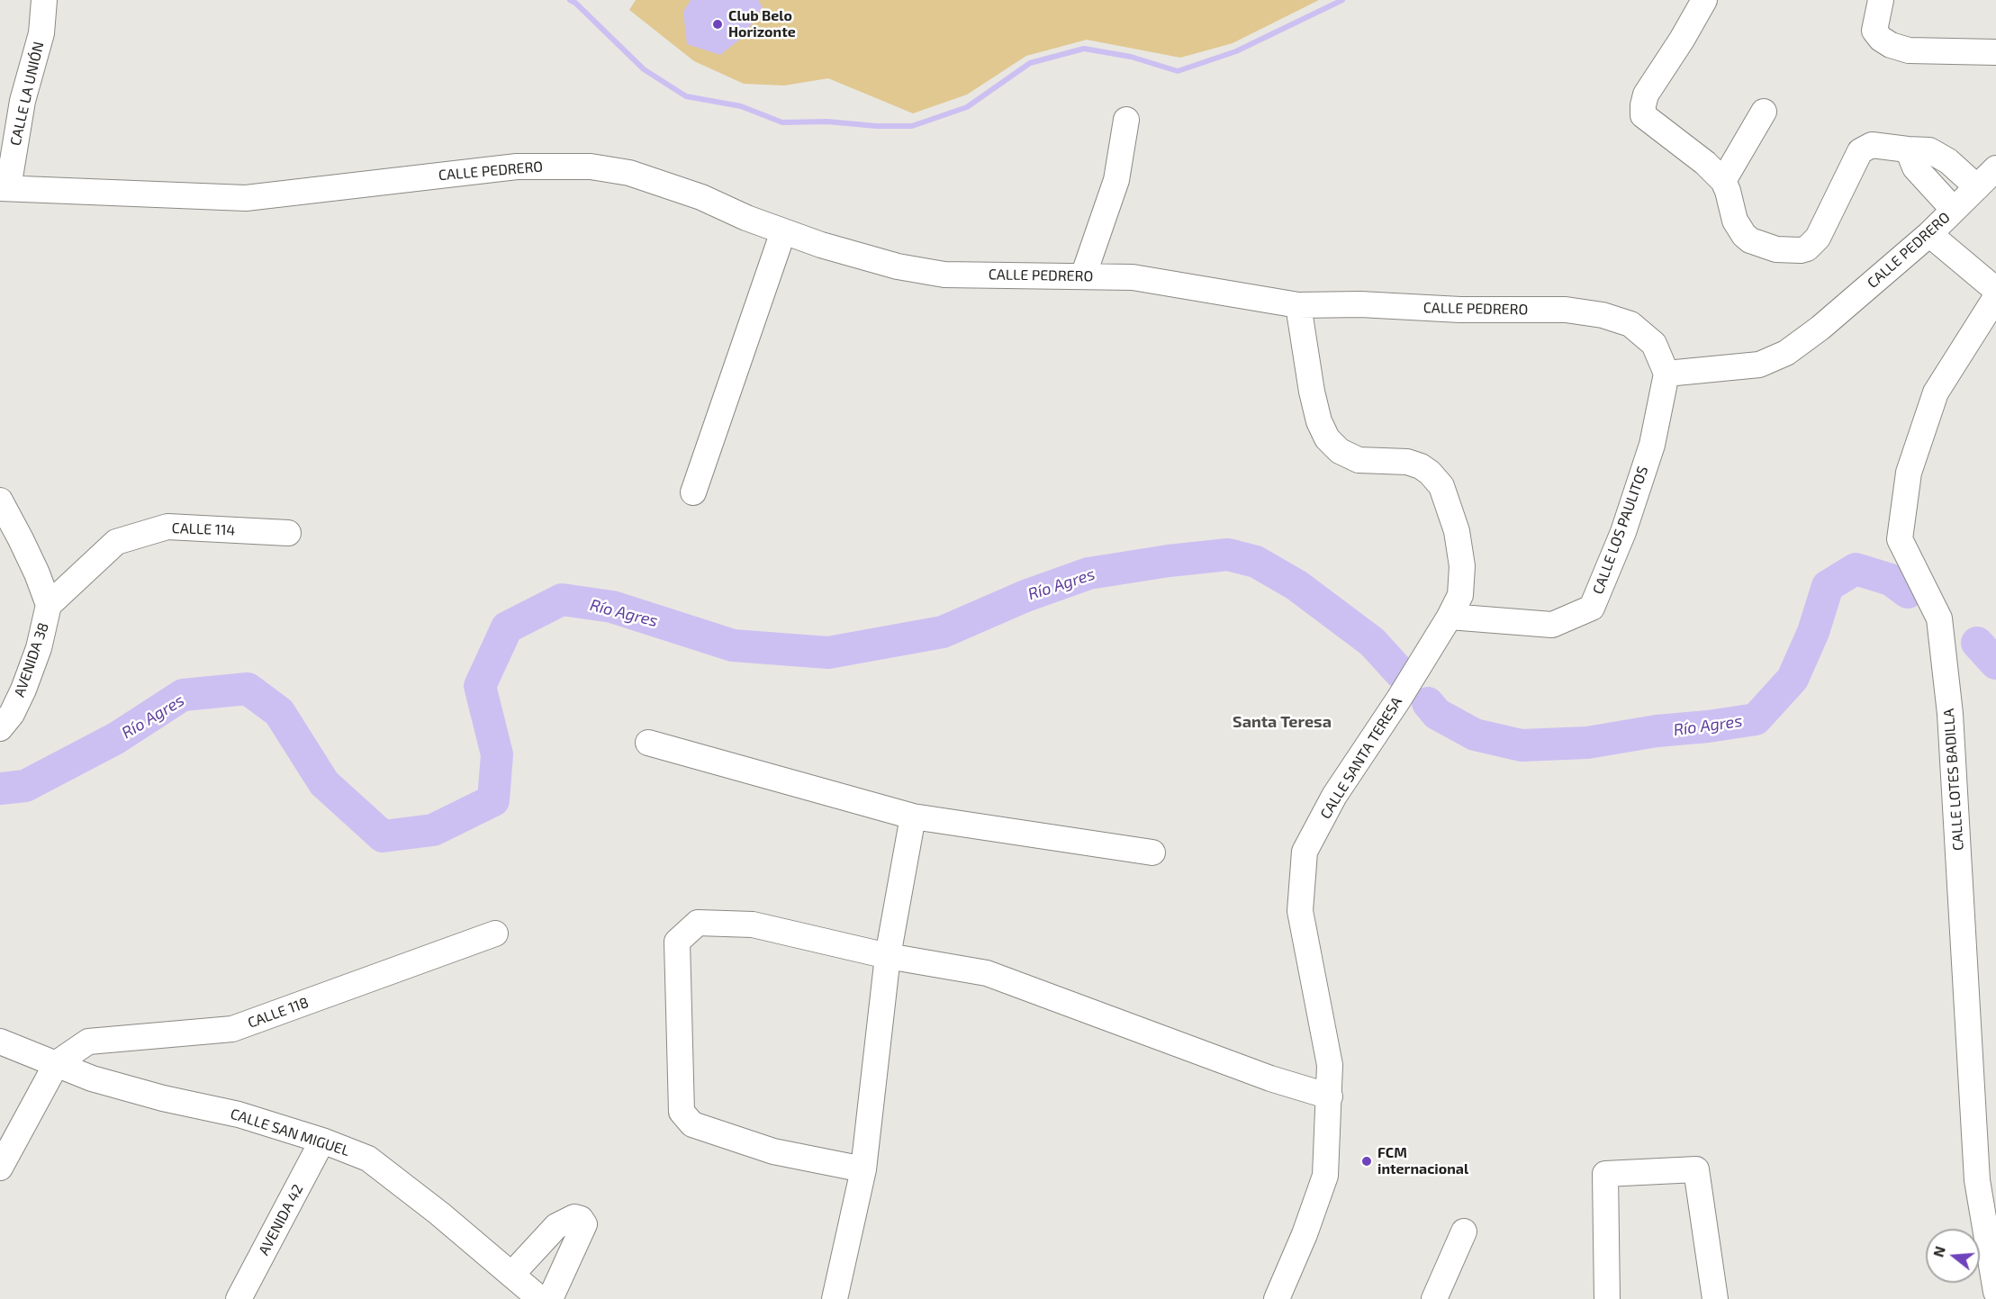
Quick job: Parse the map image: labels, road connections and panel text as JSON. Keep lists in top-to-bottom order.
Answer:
{
  "streets": {
    "street": [
      "CALLE LA UNIÓN",
      "CALLE PEDRERO",
      "CALLE 114",
      "CALLE LOS PAULITOS",
      "AVENIDA 38",
      "CALLE SANTA TERESA",
      "CALLE LOTES BADILLA",
      "CALLE 118",
      "CALLE SAN MIGUEL",
      "AVENIDA 42"
    ]
  },
  "crossings": [
    ["CALLE LA UNIÓN", "CALLE PEDRERO"],
    ["CALLE PEDRERO", "CALLE LOS PAULITOS"],
    ["CALLE PEDRERO", "CALLE SANTA TERESA"],
    ["CALLE 114", "AVENIDA 38"],
    ["CALLE LOS PAULITOS", "CALLE SANTA TERESA"],
    ["CALLE 118", "CALLE SAN MIGUEL"],
    ["CALLE SAN MIGUEL", "AVENIDA 42"]
  ],
  "districts": ["Santa Teresa"],
  "water": ["Río Agres"],
  "places": ["Club Belo Horizonte", "FCM internacional"],
  "north": "left"
}
